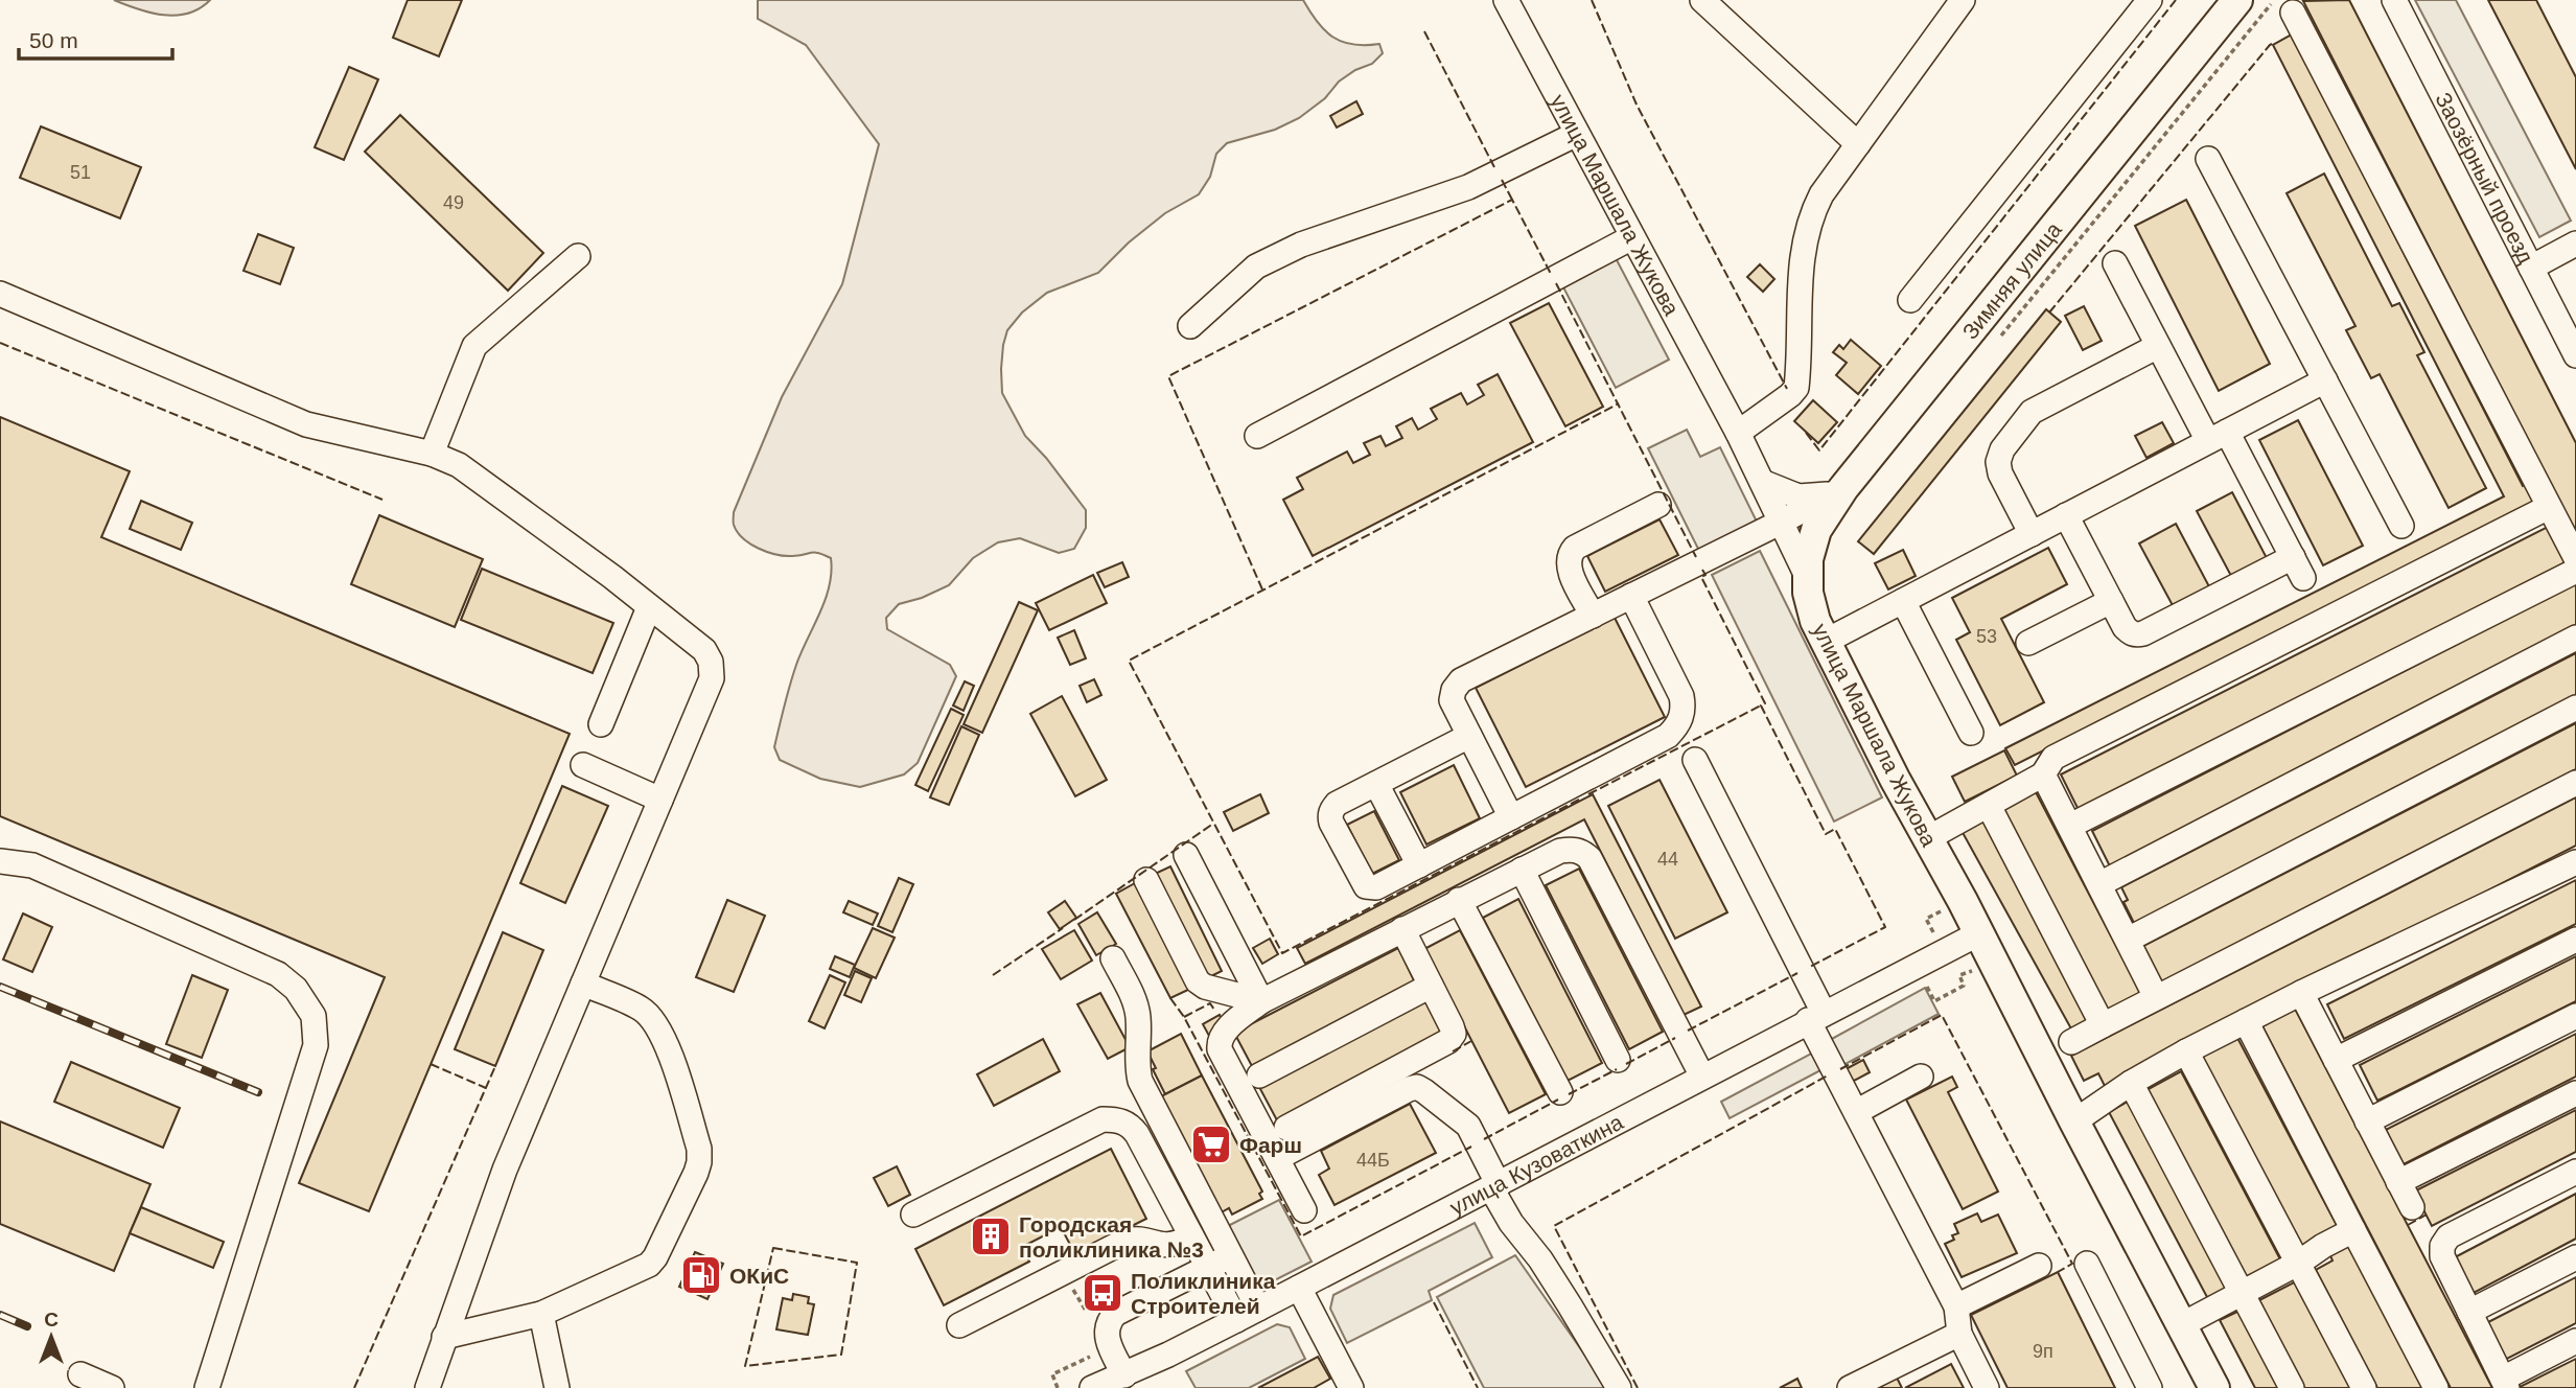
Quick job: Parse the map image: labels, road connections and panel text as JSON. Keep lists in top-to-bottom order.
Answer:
{
  "streets": {
    "main road": ["улица Маршала Жукова", "Зимняя улица"],
    "street": ["Заозёрный проезд", "улица Кузоваткина"]
  },
  "crossings": [
    ["улица Маршала Жукова", "Зимняя улица"],
    ["улица Маршала Жукова", "улица Кузоваткина"]
  ],
  "places": {
    "supermarket": ["Фарш"],
    "building": ["Городская поликлиника №3"],
    "fuel station": ["ОКиС"],
    "bus stop": ["Поликлиника Строителей"]
  },
  "house_numbers": [
    "51",
    "49",
    "53",
    "44",
    "44Б",
    "9п"
  ],
  "scale_bar": "50 m",
  "north": "top"
}
